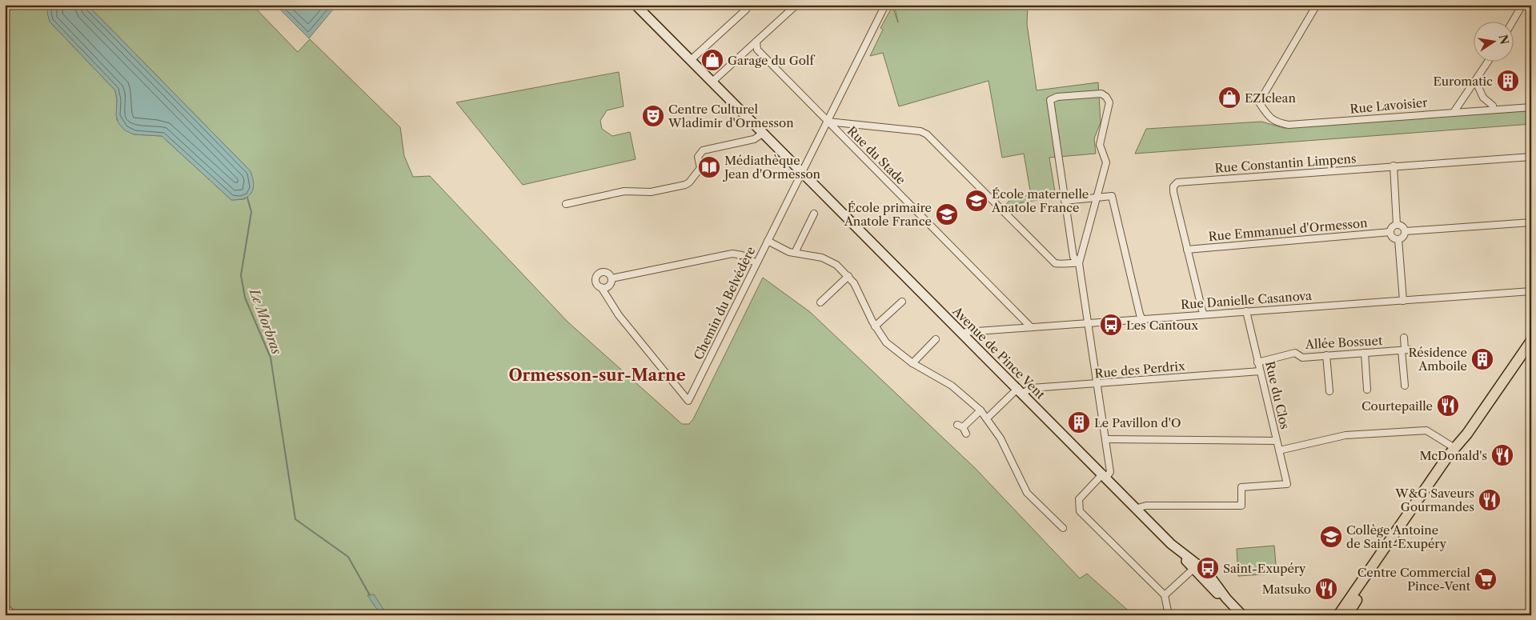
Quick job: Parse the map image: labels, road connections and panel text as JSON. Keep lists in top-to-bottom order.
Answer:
{
  "streets": {
    "main road": ["Avenue de Pince Vent"],
    "street": [
      "Rue Lavoisier",
      "Rue du Stade",
      "Rue Constantin Limpens",
      "Rue Emmanuel d'Ormesson",
      "Rue Danielle Casanova",
      "Chemin du Belvédère",
      "Allée Bossuet",
      "Rue des Perdrix",
      "Rue du Clos"
    ]
  },
  "crossings": [
    ["Rue du Stade", "Rue Danielle Casanova"],
    ["Rue du Stade", "Chemin du Belvédère"],
    ["Rue Constantin Limpens", "Rue Emmanuel d'Ormesson"],
    ["Rue Constantin Limpens", "Rue Danielle Casanova"],
    ["Rue Danielle Casanova", "Avenue de Pince Vent"],
    ["Rue Danielle Casanova", "Rue du Clos"],
    ["Chemin du Belvédère", "Avenue de Pince Vent"],
    ["Allée Bossuet", "Rue du Clos"],
    ["Avenue de Pince Vent", "Rue des Perdrix"],
    ["Avenue de Pince Vent", "Rue du Clos"],
    ["Rue des Perdrix", "Rue du Clos"]
  ],
  "districts": ["Ormesson-sur-Marne"],
  "water": ["Le Morbras"],
  "places": {
    "shop": ["Garage du Golf", "EZIclean"],
    "building": ["Euromatic", "Résidence Amboile", "Le Pavillon d'O"],
    "theatre": ["Centre Culturel Wladimir d'Ormesson"],
    "library": ["Médiathèque Jean d'Ormesson"],
    "school or university": ["École maternelle Anatole France", "École primaire Anatole France", "Collège Antoine de Saint-Exupéry"],
    "bus stop": ["Les Cantoux", "Saint-Exupéry"],
    "restaurant": [
      "Courtepaille",
      "McDonald's",
      "W&G Saveurs Gourmandes",
      "Matsuko"
    ],
    "supermarket": ["Centre Commercial Pince-Vent"]
  },
  "north": "right"
}
